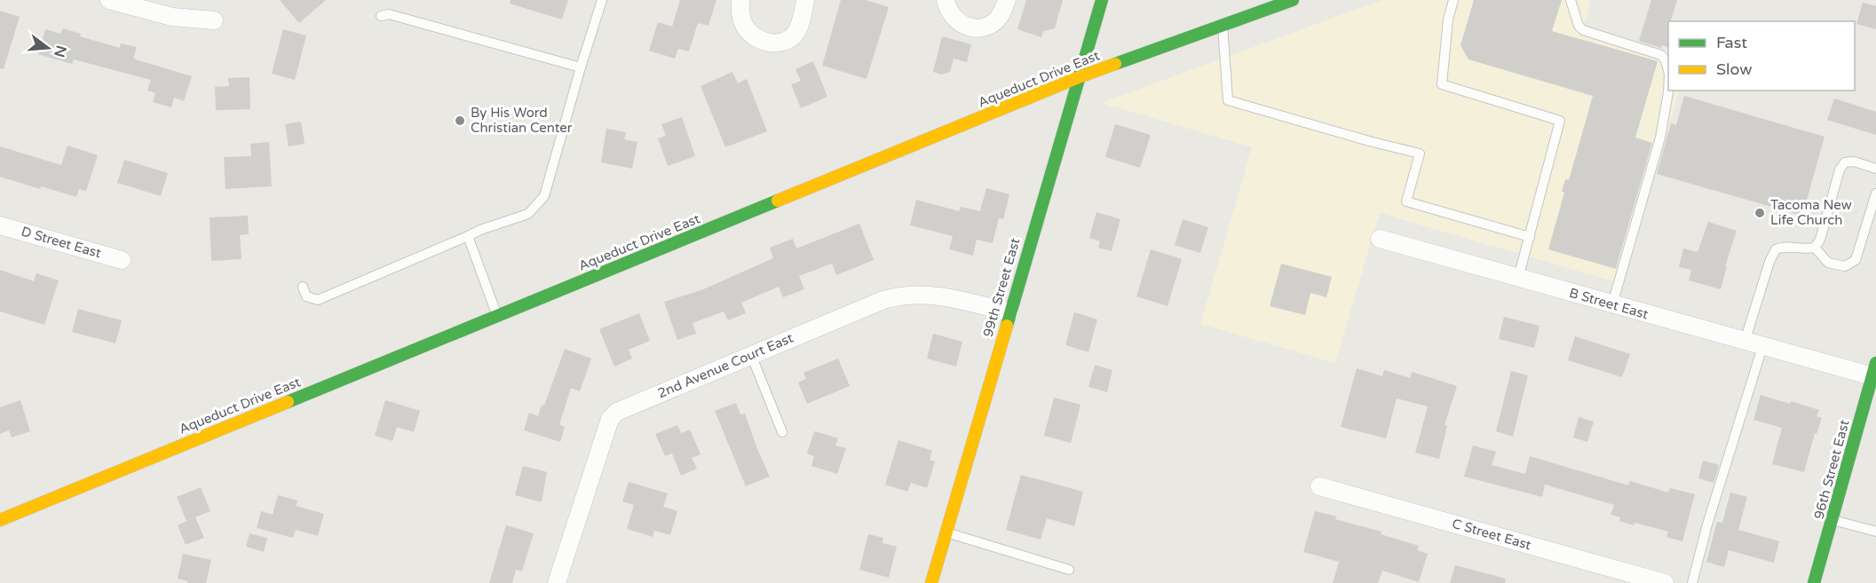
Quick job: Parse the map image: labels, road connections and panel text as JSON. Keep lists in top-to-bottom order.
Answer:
{
  "streets": {
    "street": [
      "Aqueduct Drive East",
      "D Street East",
      "99th Street East",
      "B Street East",
      "2nd Avenue Court East",
      "96th Street East",
      "C Street East"
    ]
  },
  "crossings": [
    ["Aqueduct Drive East", "99th Street East"],
    ["99th Street East", "2nd Avenue Court East"],
    ["B Street East", "96th Street East"]
  ],
  "places": ["By His Word Christian Center", "Tacoma New Life Church"],
  "legend": ["Fast", "Slow"],
  "north": "right"
}
